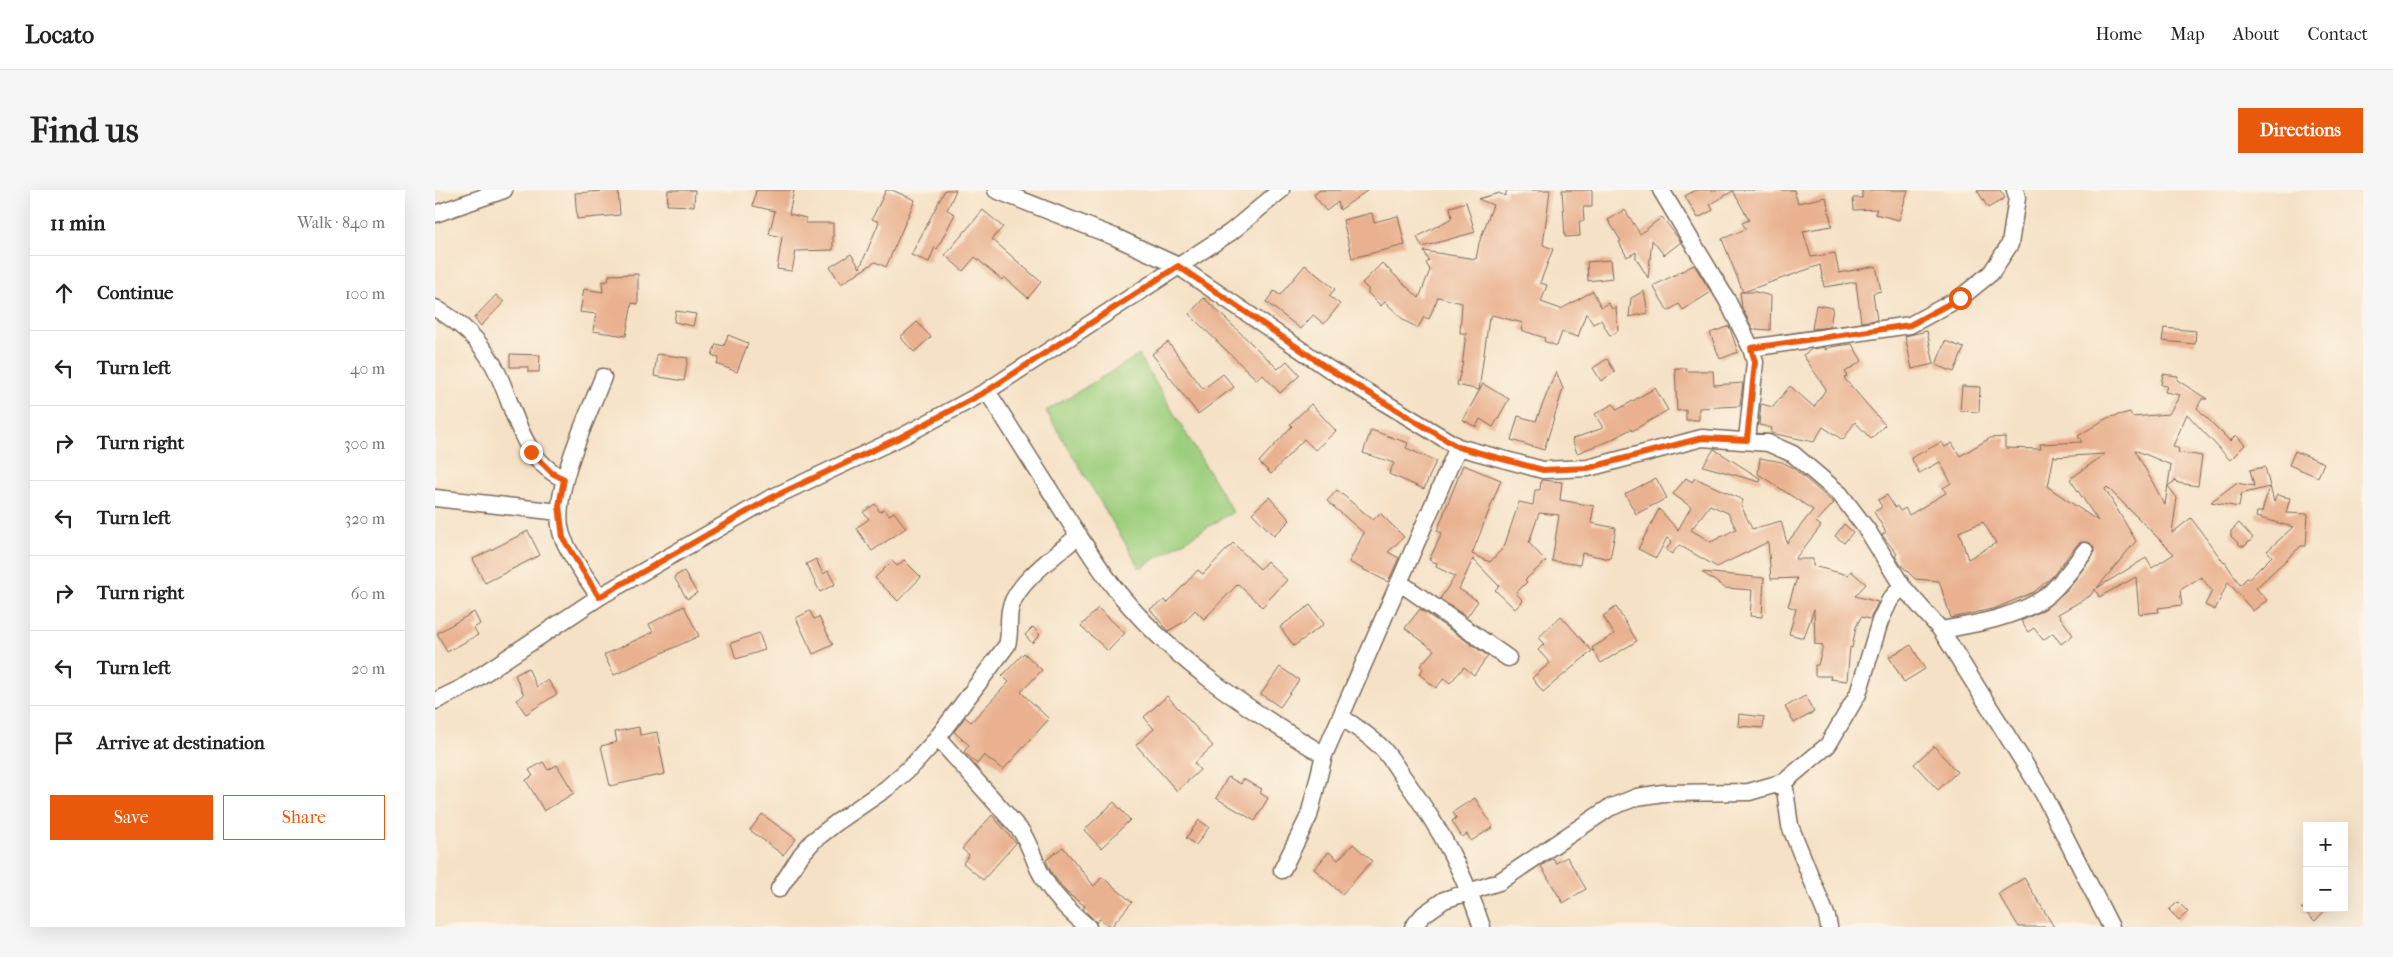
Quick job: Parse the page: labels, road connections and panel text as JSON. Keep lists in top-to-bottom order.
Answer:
{
  "page": {
    "header": "Locato",
    "nav": [
      "Home",
      "Map",
      "About",
      "Contact"
    ],
    "buttons": [
      "Directions",
      ["Save", "Share"]
    ],
    "title": "Find us",
    "heading": ["11 min", "Walk · 840 m"],
    "list": [
      ["Continue", "100 m"],
      ["Turn left", "40 m"],
      ["Turn right", "300 m"],
      ["Turn left", "320 m"],
      ["Turn right", "60 m"],
      ["Turn left", "20 m"],
      "Arrive at destination"
    ],
    "map_buttons": ["+", "−"]
  }
}
